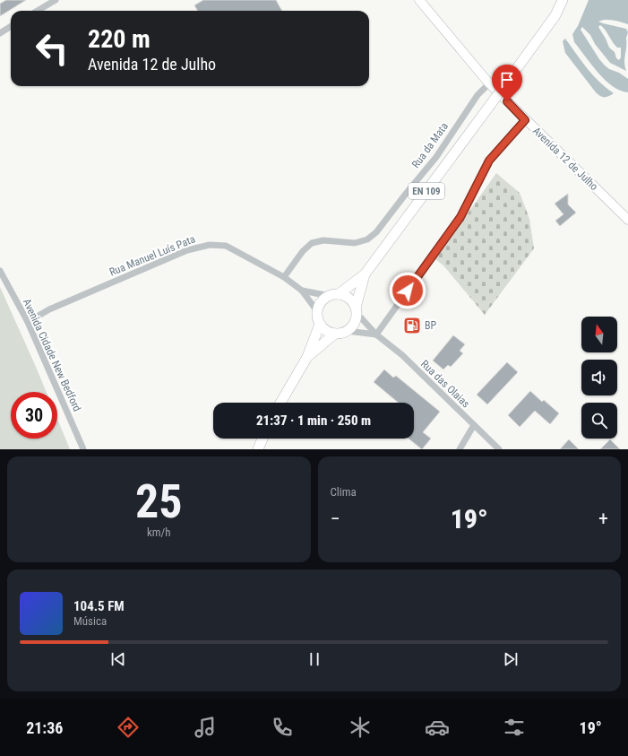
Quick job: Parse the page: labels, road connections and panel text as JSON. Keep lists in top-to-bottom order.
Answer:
{
  "streets": {
    "main road": ["Avenida 12 de Julho", "EN 109"],
    "street": [
      "Rua da Mata",
      "Rua Manuel Luís Pata",
      "Avenida Cidade New Bedford",
      "Rua das Olaias"
    ]
  },
  "crossings": [
    ["Rua da Mata", "Avenida 12 de Julho"],
    ["Rua da Mata", "Rua Manuel Luís Pata"],
    ["Rua Manuel Luís Pata", "Avenida Cidade New Bedford"]
  ],
  "places": {
    "fuel station": ["BP"]
  },
  "north": "top",
  "page": {
    "turn": ["220 m", "Avenida 12 de Julho"],
    "limit": "30",
    "trip": "21:37 · 1 min · 250 m",
    "tile": [
      ["25", "km/h"],
      "Clima"
    ],
    "heat": ["−", "19°", "+"],
    "song": ["104.5 FM", "Música"],
    "tabs": ["21:36", "19°"]
  }
}
